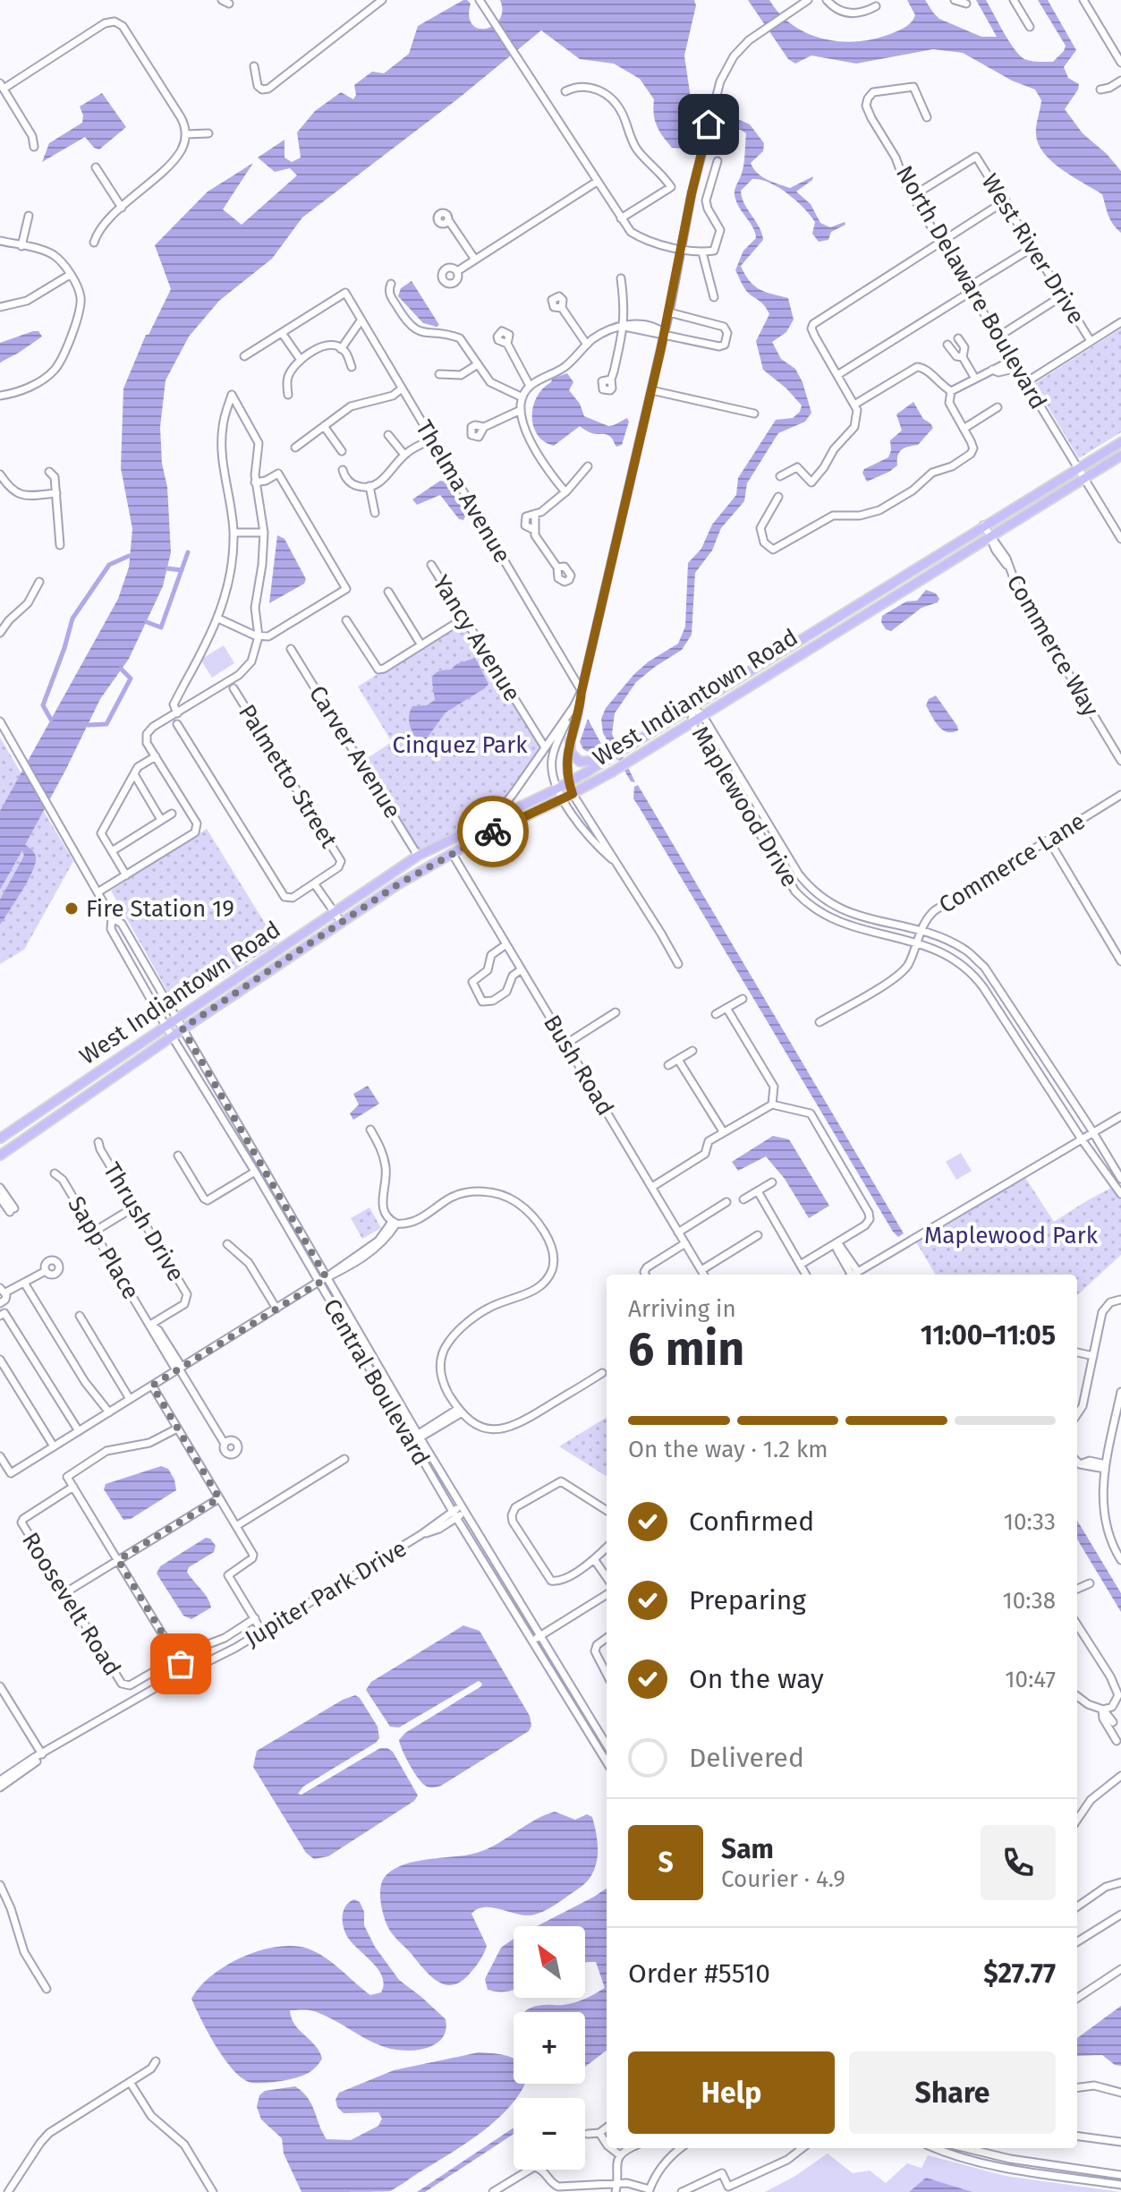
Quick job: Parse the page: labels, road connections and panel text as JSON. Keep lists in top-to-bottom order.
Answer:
{
  "streets": {
    "main road": ["West Indiantown Road"],
    "street": [
      "West River Drive",
      "North Delaware Boulevard",
      "Thelma Avenue",
      "Yancy Avenue",
      "Commerce Way",
      "Carver Avenue",
      "Palmetto Street",
      "Maplewood Drive",
      "Commerce Lane",
      "Bush Road",
      "Thrush Drive",
      "Sapp Place",
      "Central Boulevard",
      "Jupiter Park Drive",
      "Roosevelt Road"
    ]
  },
  "crossings": [
    ["West River Drive", "North Delaware Boulevard"],
    ["North Delaware Boulevard", "West Indiantown Road"],
    ["Commerce Way", "West Indiantown Road"],
    ["West Indiantown Road", "Carver Avenue"],
    ["West Indiantown Road", "Maplewood Drive"],
    ["West Indiantown Road", "Bush Road"],
    ["West Indiantown Road", "Central Boulevard"],
    ["Maplewood Drive", "Commerce Lane"],
    ["Thrush Drive", "Sapp Place"],
    ["Central Boulevard", "Jupiter Park Drive"]
  ],
  "parks": ["Cinquez Park", "Maplewood Park"],
  "places": ["Fire Station 19"],
  "north": "top left",
  "page": {
    "heading": ["6 min", "Arriving in", "11:00–11:05"],
    "panel": [
      "Sam",
      "Courier · 4.9",
      "Order #5510",
      "$27.77"
    ],
    "bar": "On the way · 1.2 km",
    "list": [
      ["Confirmed", "10:33"],
      ["Preparing", "10:38"],
      ["On the way", "10:47"],
      "Delivered"
    ],
    "round": "S",
    "map_buttons": ["+", "−"],
    "buttons": ["Help", "Share"]
  }
}
